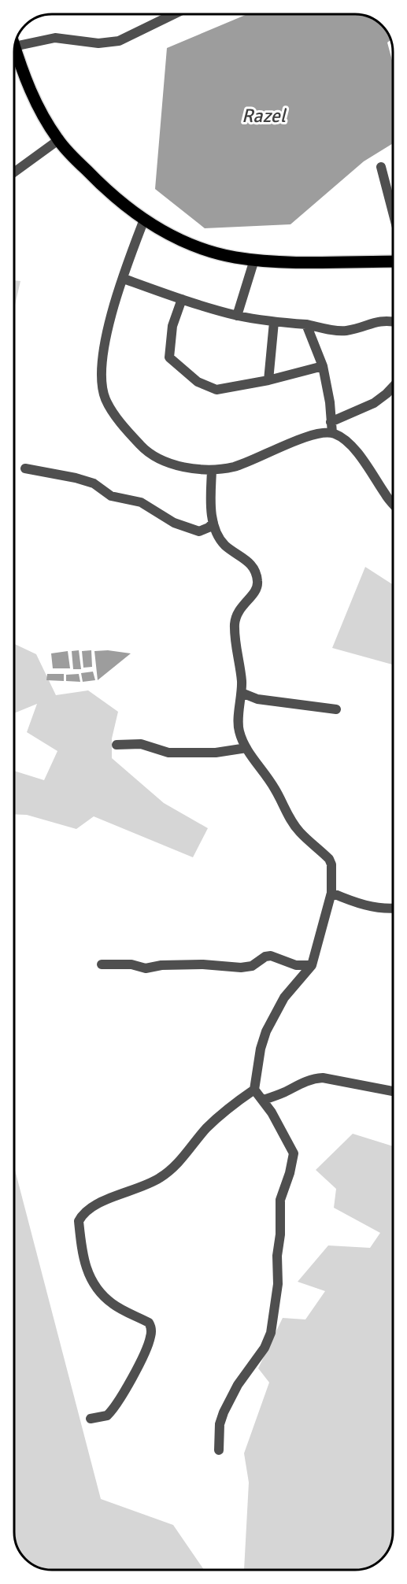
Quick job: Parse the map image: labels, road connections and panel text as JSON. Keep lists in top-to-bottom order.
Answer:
{
  "water": ["Razel"]
}
